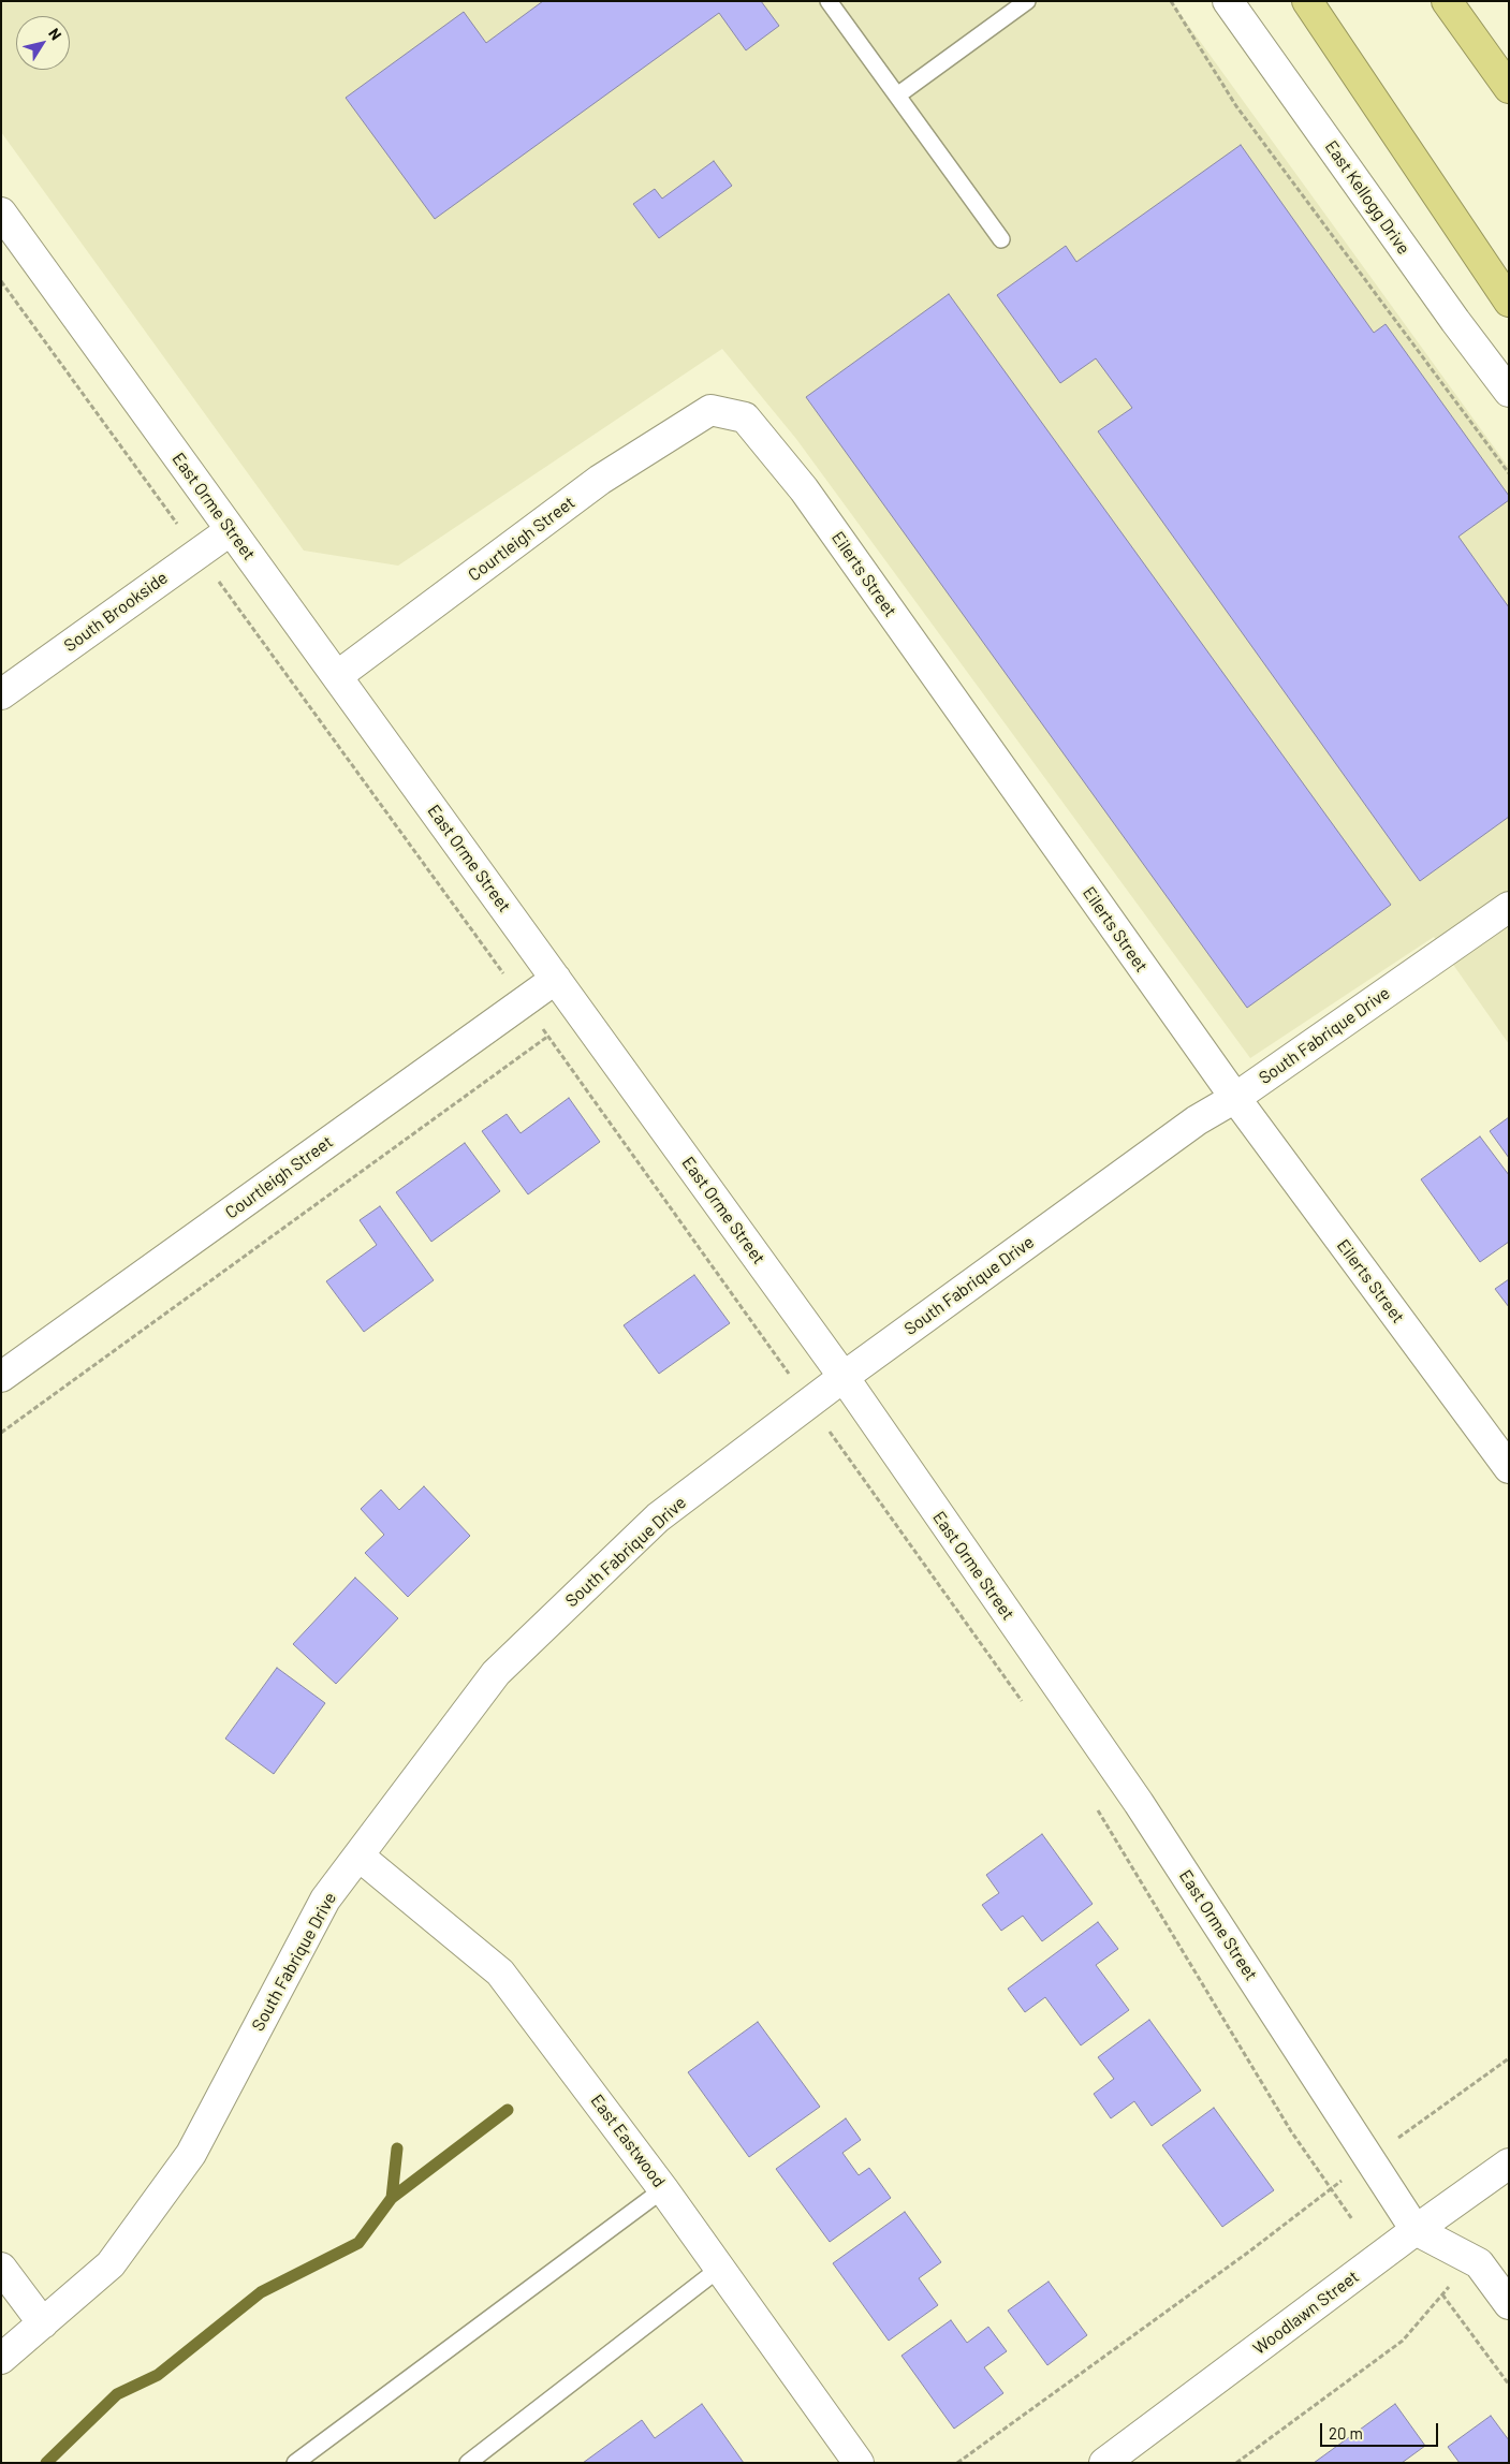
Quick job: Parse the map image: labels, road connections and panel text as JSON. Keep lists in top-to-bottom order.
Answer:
{
  "streets": {
    "street": [
      "East Kellogg Drive",
      "East Orme Street",
      "Courtleigh Street",
      "Eilerts Street",
      "South Brookside",
      "South Fabrique Drive",
      "East Eastwood",
      "Woodlawn Street"
    ]
  },
  "crossings": [
    ["East Orme Street", "Courtleigh Street"],
    ["East Orme Street", "South Brookside"],
    ["East Orme Street", "South Fabrique Drive"],
    ["East Orme Street", "Woodlawn Street"],
    ["Courtleigh Street", "Eilerts Street"],
    ["Eilerts Street", "South Fabrique Drive"],
    ["South Fabrique Drive", "East Eastwood"]
  ],
  "scale_bar": "20 m",
  "north": "top right"
}
